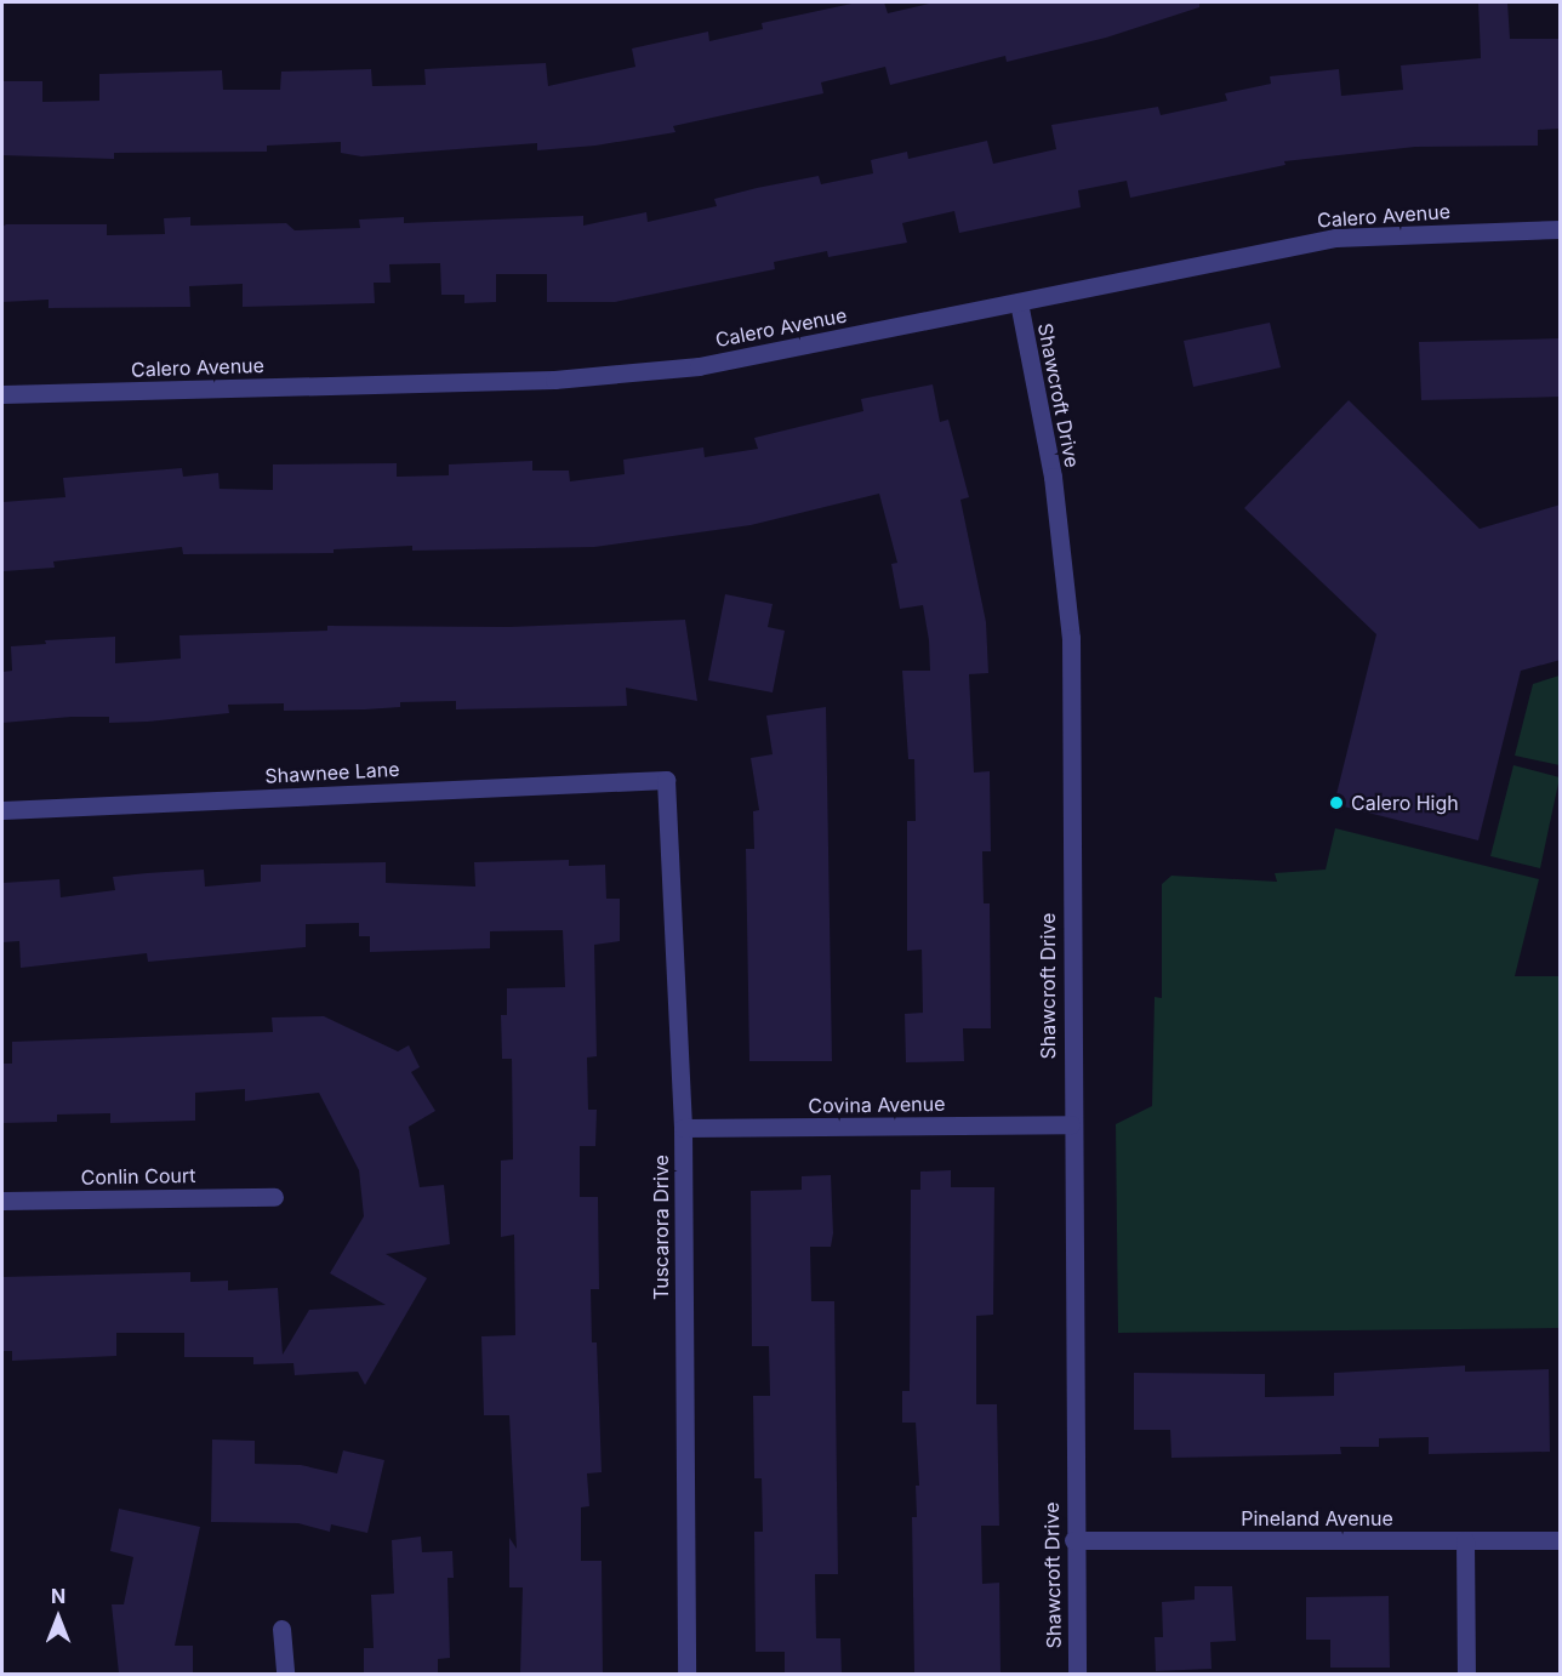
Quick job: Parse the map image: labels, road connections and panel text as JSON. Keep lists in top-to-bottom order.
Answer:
{
  "streets": {
    "street": [
      "Calero Avenue",
      "Shawcroft Drive",
      "Shawnee Lane",
      "Covina Avenue",
      "Conlin Court",
      "Tuscarora Drive",
      "Pineland Avenue"
    ]
  },
  "crossings": [
    ["Calero Avenue", "Shawcroft Drive"],
    ["Shawcroft Drive", "Covina Avenue"],
    ["Shawcroft Drive", "Pineland Avenue"],
    ["Shawnee Lane", "Tuscarora Drive"],
    ["Covina Avenue", "Tuscarora Drive"]
  ],
  "places": ["Calero High"],
  "north": "top"
}
